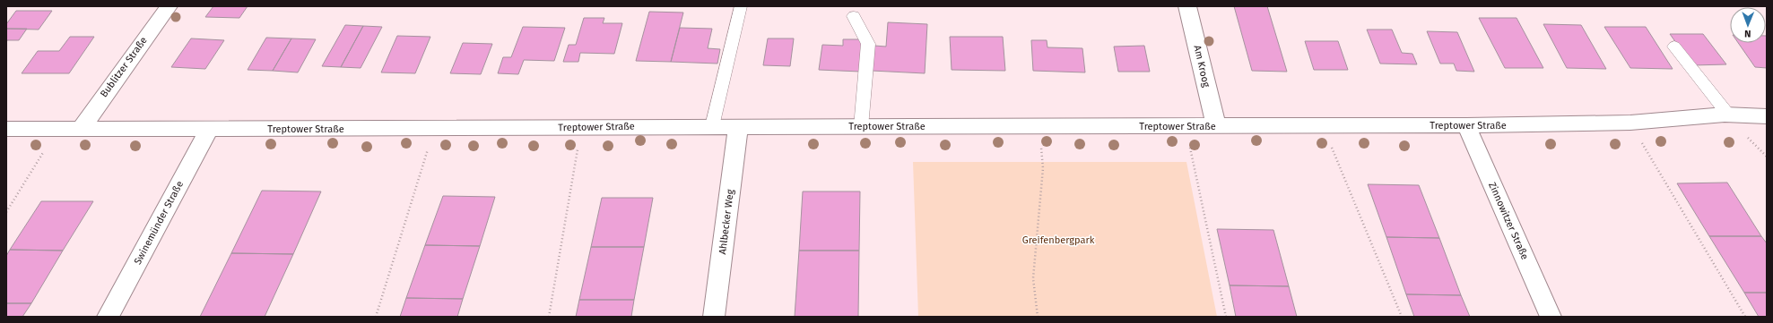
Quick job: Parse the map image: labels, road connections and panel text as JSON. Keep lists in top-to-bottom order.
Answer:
{
  "streets": {
    "street": [
      "Am Kroog",
      "Bublitzer Straße",
      "Treptower Straße",
      "Zinnowitzer Straße",
      "Ahlbecker Weg",
      "Swinemünder Straße"
    ]
  },
  "crossings": [
    ["Am Kroog", "Treptower Straße"],
    ["Bublitzer Straße", "Treptower Straße"],
    ["Treptower Straße", "Zinnowitzer Straße"],
    ["Treptower Straße", "Ahlbecker Weg"],
    ["Treptower Straße", "Swinemünder Straße"]
  ],
  "parks": ["Greifenbergpark"],
  "north": "bottom"
}
